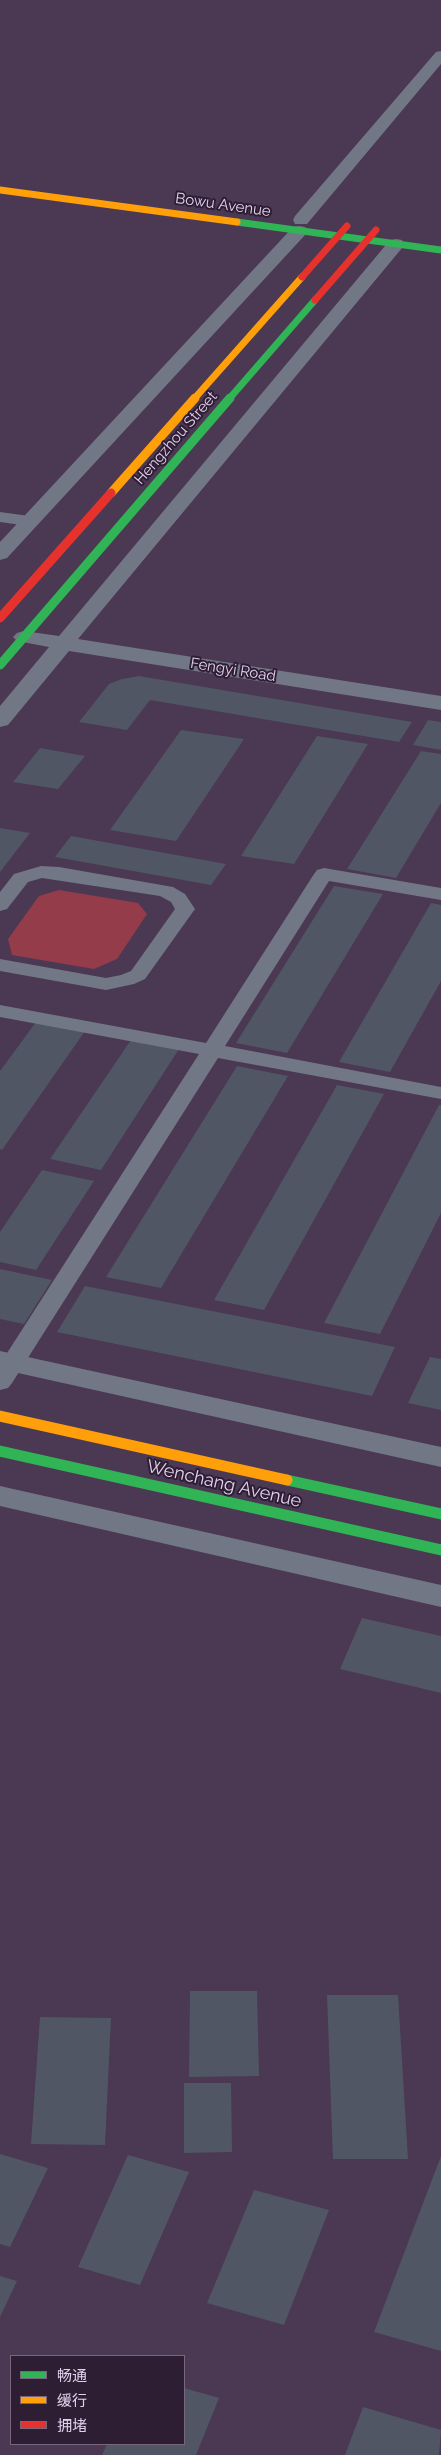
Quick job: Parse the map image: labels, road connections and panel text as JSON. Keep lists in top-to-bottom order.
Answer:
{
  "streets": {
    "main road": ["Bowu Avenue", "Hengzhou Street", "Wenchang Avenue"],
    "street": ["Fengyi Road"]
  },
  "crossings": [
    ["Bowu Avenue", "Hengzhou Street"],
    ["Hengzhou Street", "Fengyi Road"]
  ],
  "legend": ["畅通", "缓行", "拥堵"]
}
